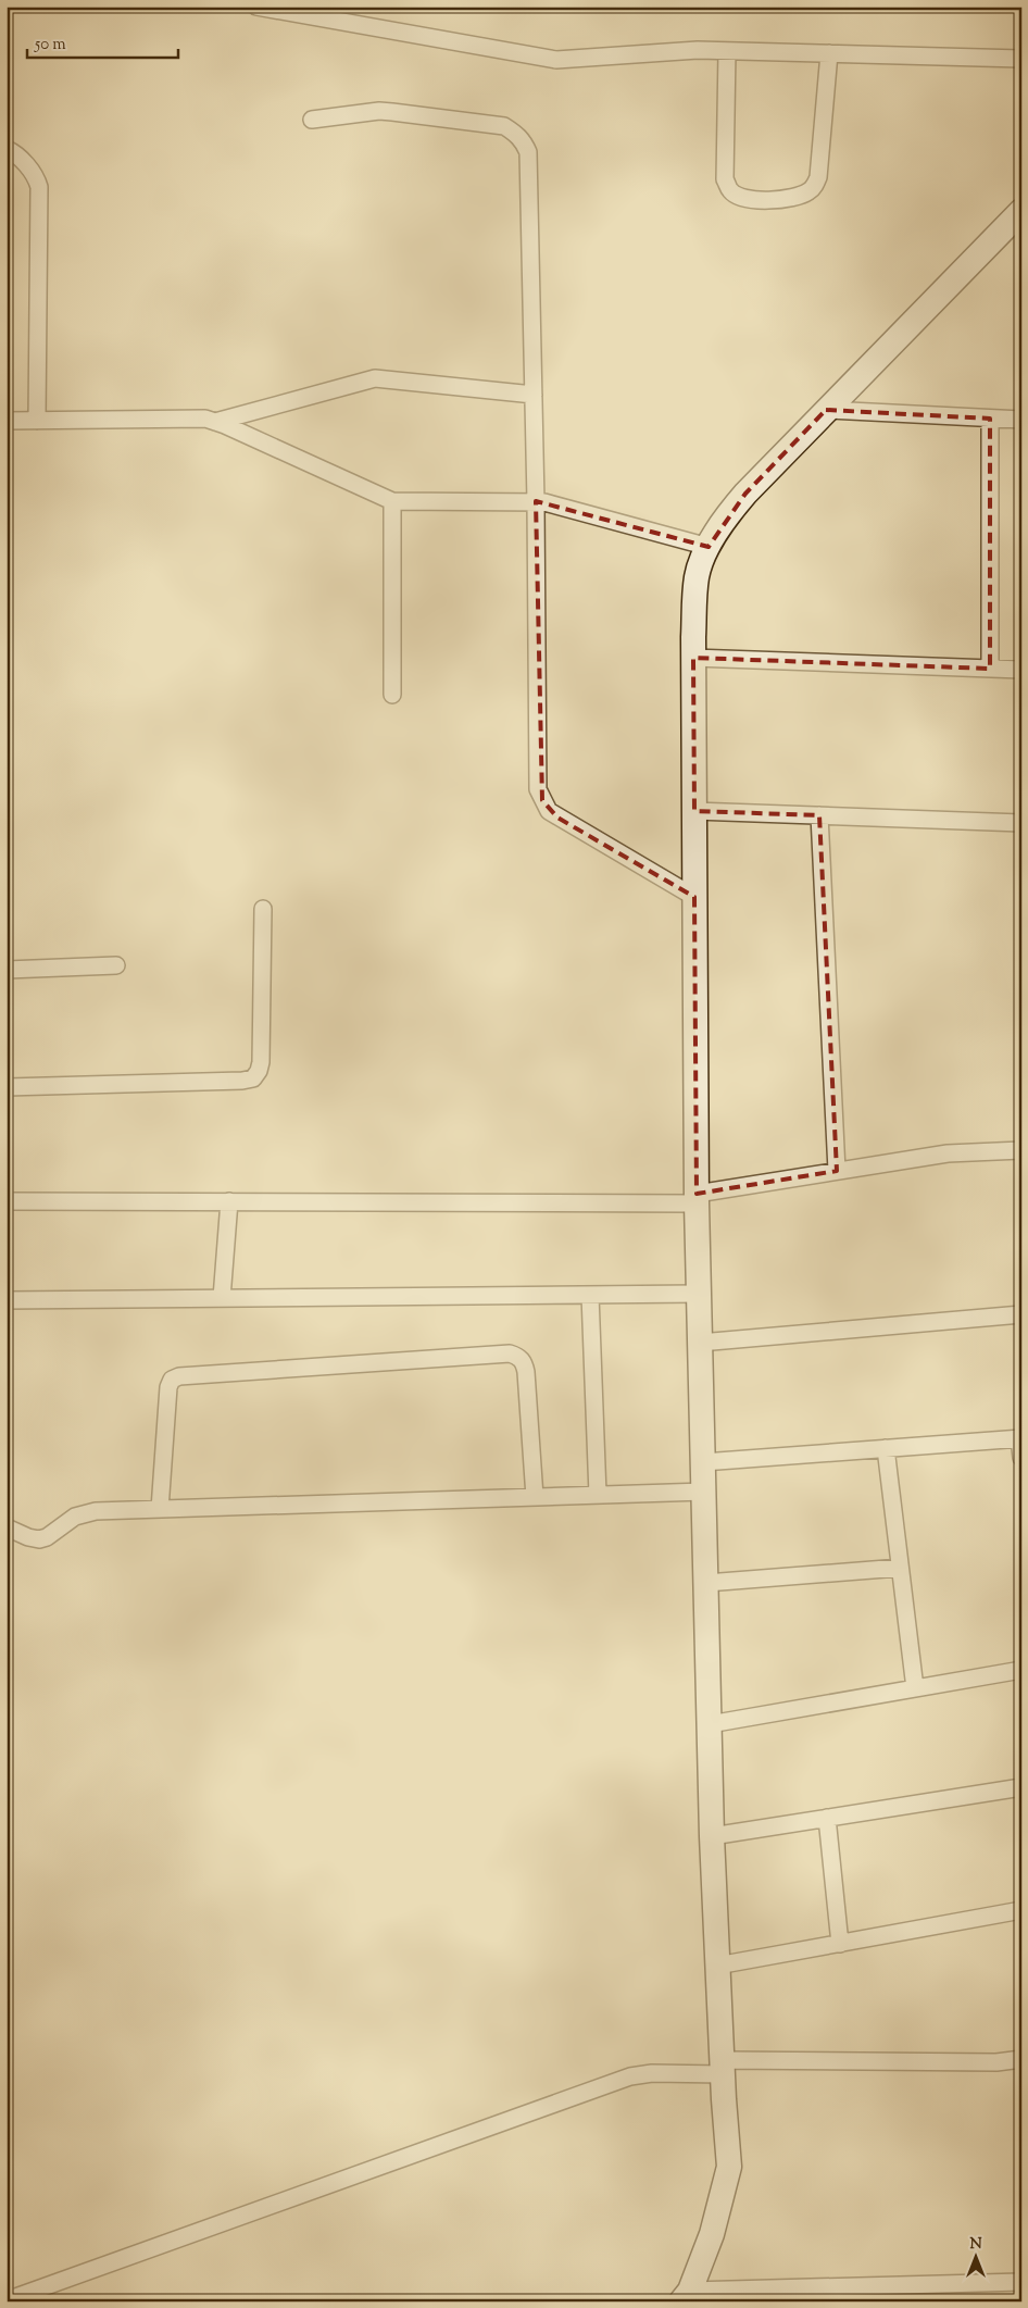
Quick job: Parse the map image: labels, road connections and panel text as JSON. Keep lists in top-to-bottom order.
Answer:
{
  "scale_bar": "50 m",
  "north": "top"
}
